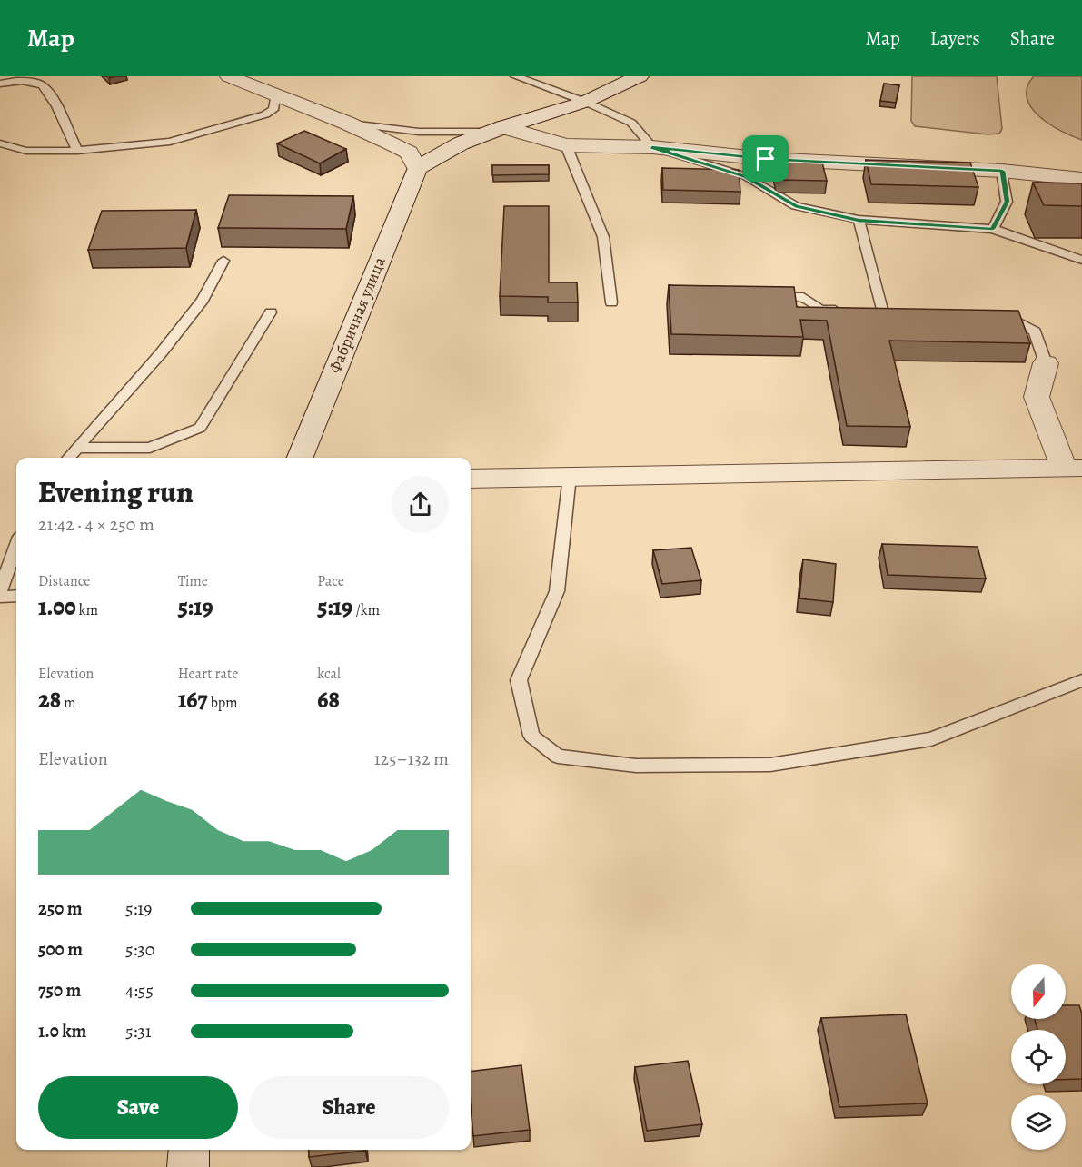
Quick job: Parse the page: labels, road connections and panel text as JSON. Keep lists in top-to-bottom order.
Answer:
{
  "streets": {
    "street": ["Фабричная улица"]
  },
  "north": "bottom",
  "page": {
    "header": "Map",
    "nav": ["Map", "Layers", "Share"],
    "heading": ["Evening run", "21:42 · 4 × 250 m"],
    "stats": [
      ["Distance", "1.00 km"],
      ["Time", "5:19"],
      ["Pace", "5:19 /km"],
      ["Elevation", "28 m"],
      ["Heart rate", "167 bpm"],
      ["kcal", "68"]
    ],
    "chart": ["Elevation", "125–132 m"],
    "list": [
      {
        "name": "250 m",
        "note": "5:19"
      },
      {
        "name": "500 m",
        "note": "5:30"
      },
      {
        "name": "750 m",
        "note": "4:55"
      },
      {
        "name": "1.0 km",
        "note": "5:31"
      }
    ],
    "buttons": ["Save", "Share"]
  }
}
